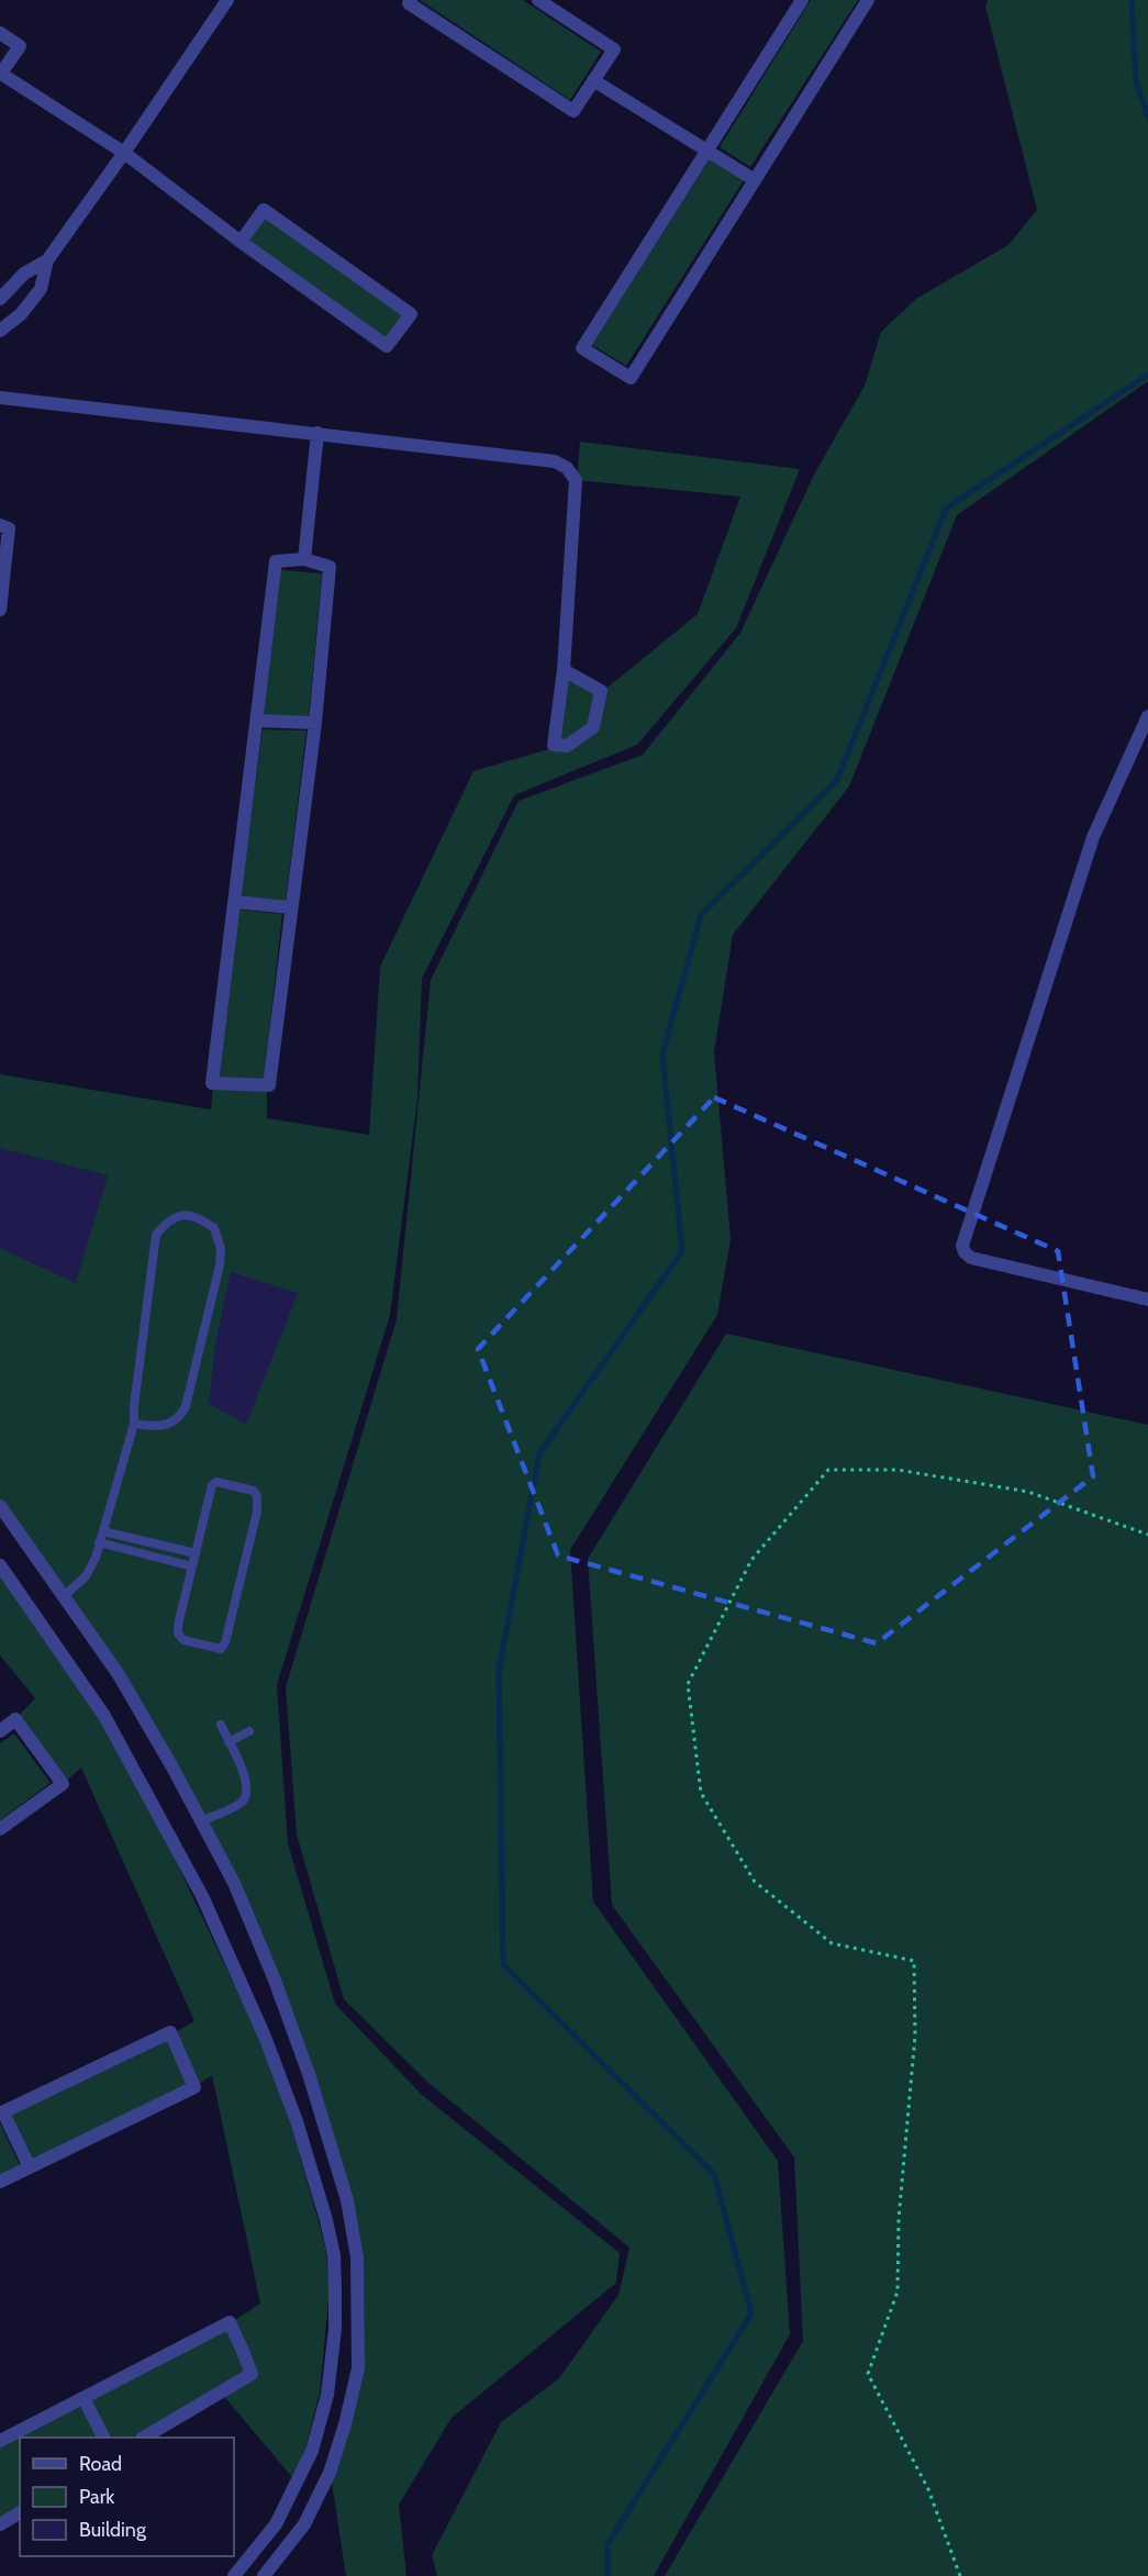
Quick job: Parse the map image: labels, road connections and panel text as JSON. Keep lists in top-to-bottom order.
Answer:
{
  "legend": ["Road", "Park", "Building"]
}
